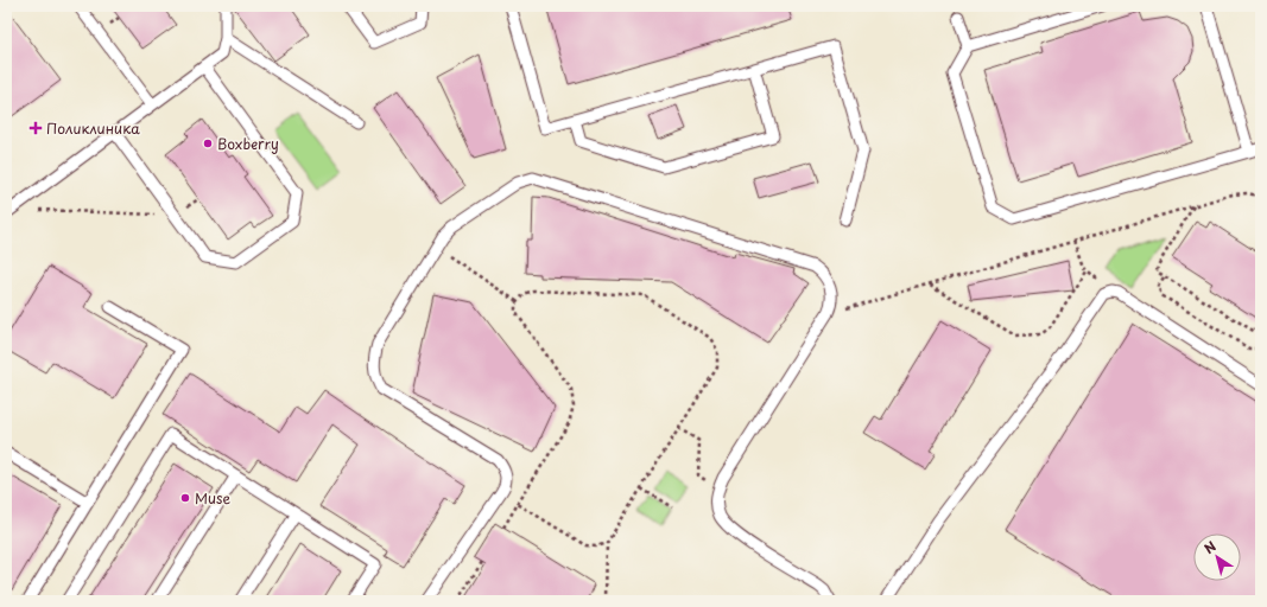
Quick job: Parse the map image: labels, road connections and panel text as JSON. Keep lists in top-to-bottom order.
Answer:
{
  "places": {
    "health": ["Поликлиника"],
    "other": ["Boxberry", "Muse"]
  },
  "north": "top left"
}
